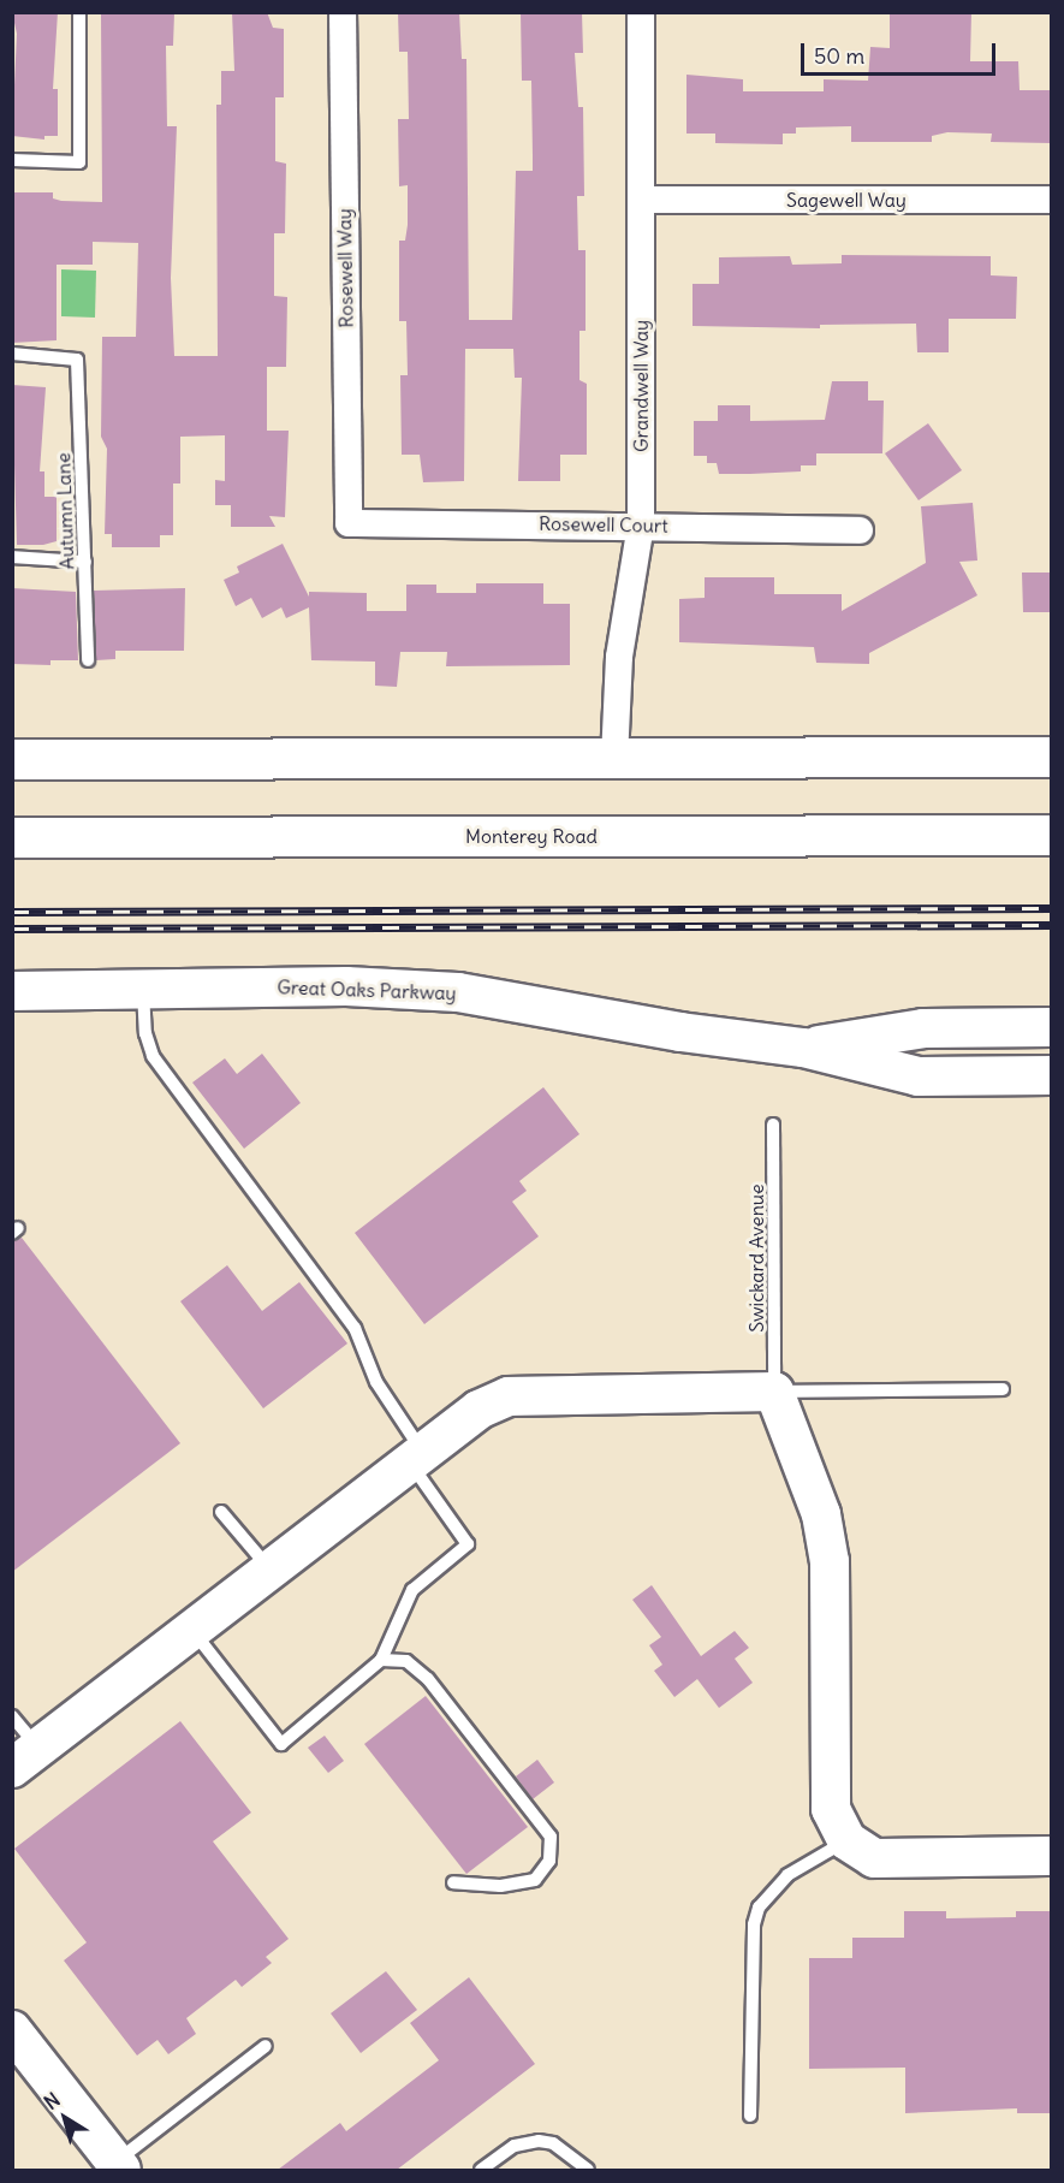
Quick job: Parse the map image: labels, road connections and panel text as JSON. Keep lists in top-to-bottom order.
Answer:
{
  "streets": {
    "main road": ["Monterey Road"],
    "street": [
      "Sagewell Way",
      "Rosewell Way",
      "Grandwell Way",
      "Rosewell Court",
      "Great Oaks Parkway"
    ],
    "lane": ["Autumn Lane", "Swickard Avenue"]
  },
  "crossings": [
    ["Sagewell Way", "Grandwell Way"],
    ["Rosewell Way", "Rosewell Court"],
    ["Grandwell Way", "Rosewell Court"]
  ],
  "scale_bar": "50 m",
  "north": "top left"
}
